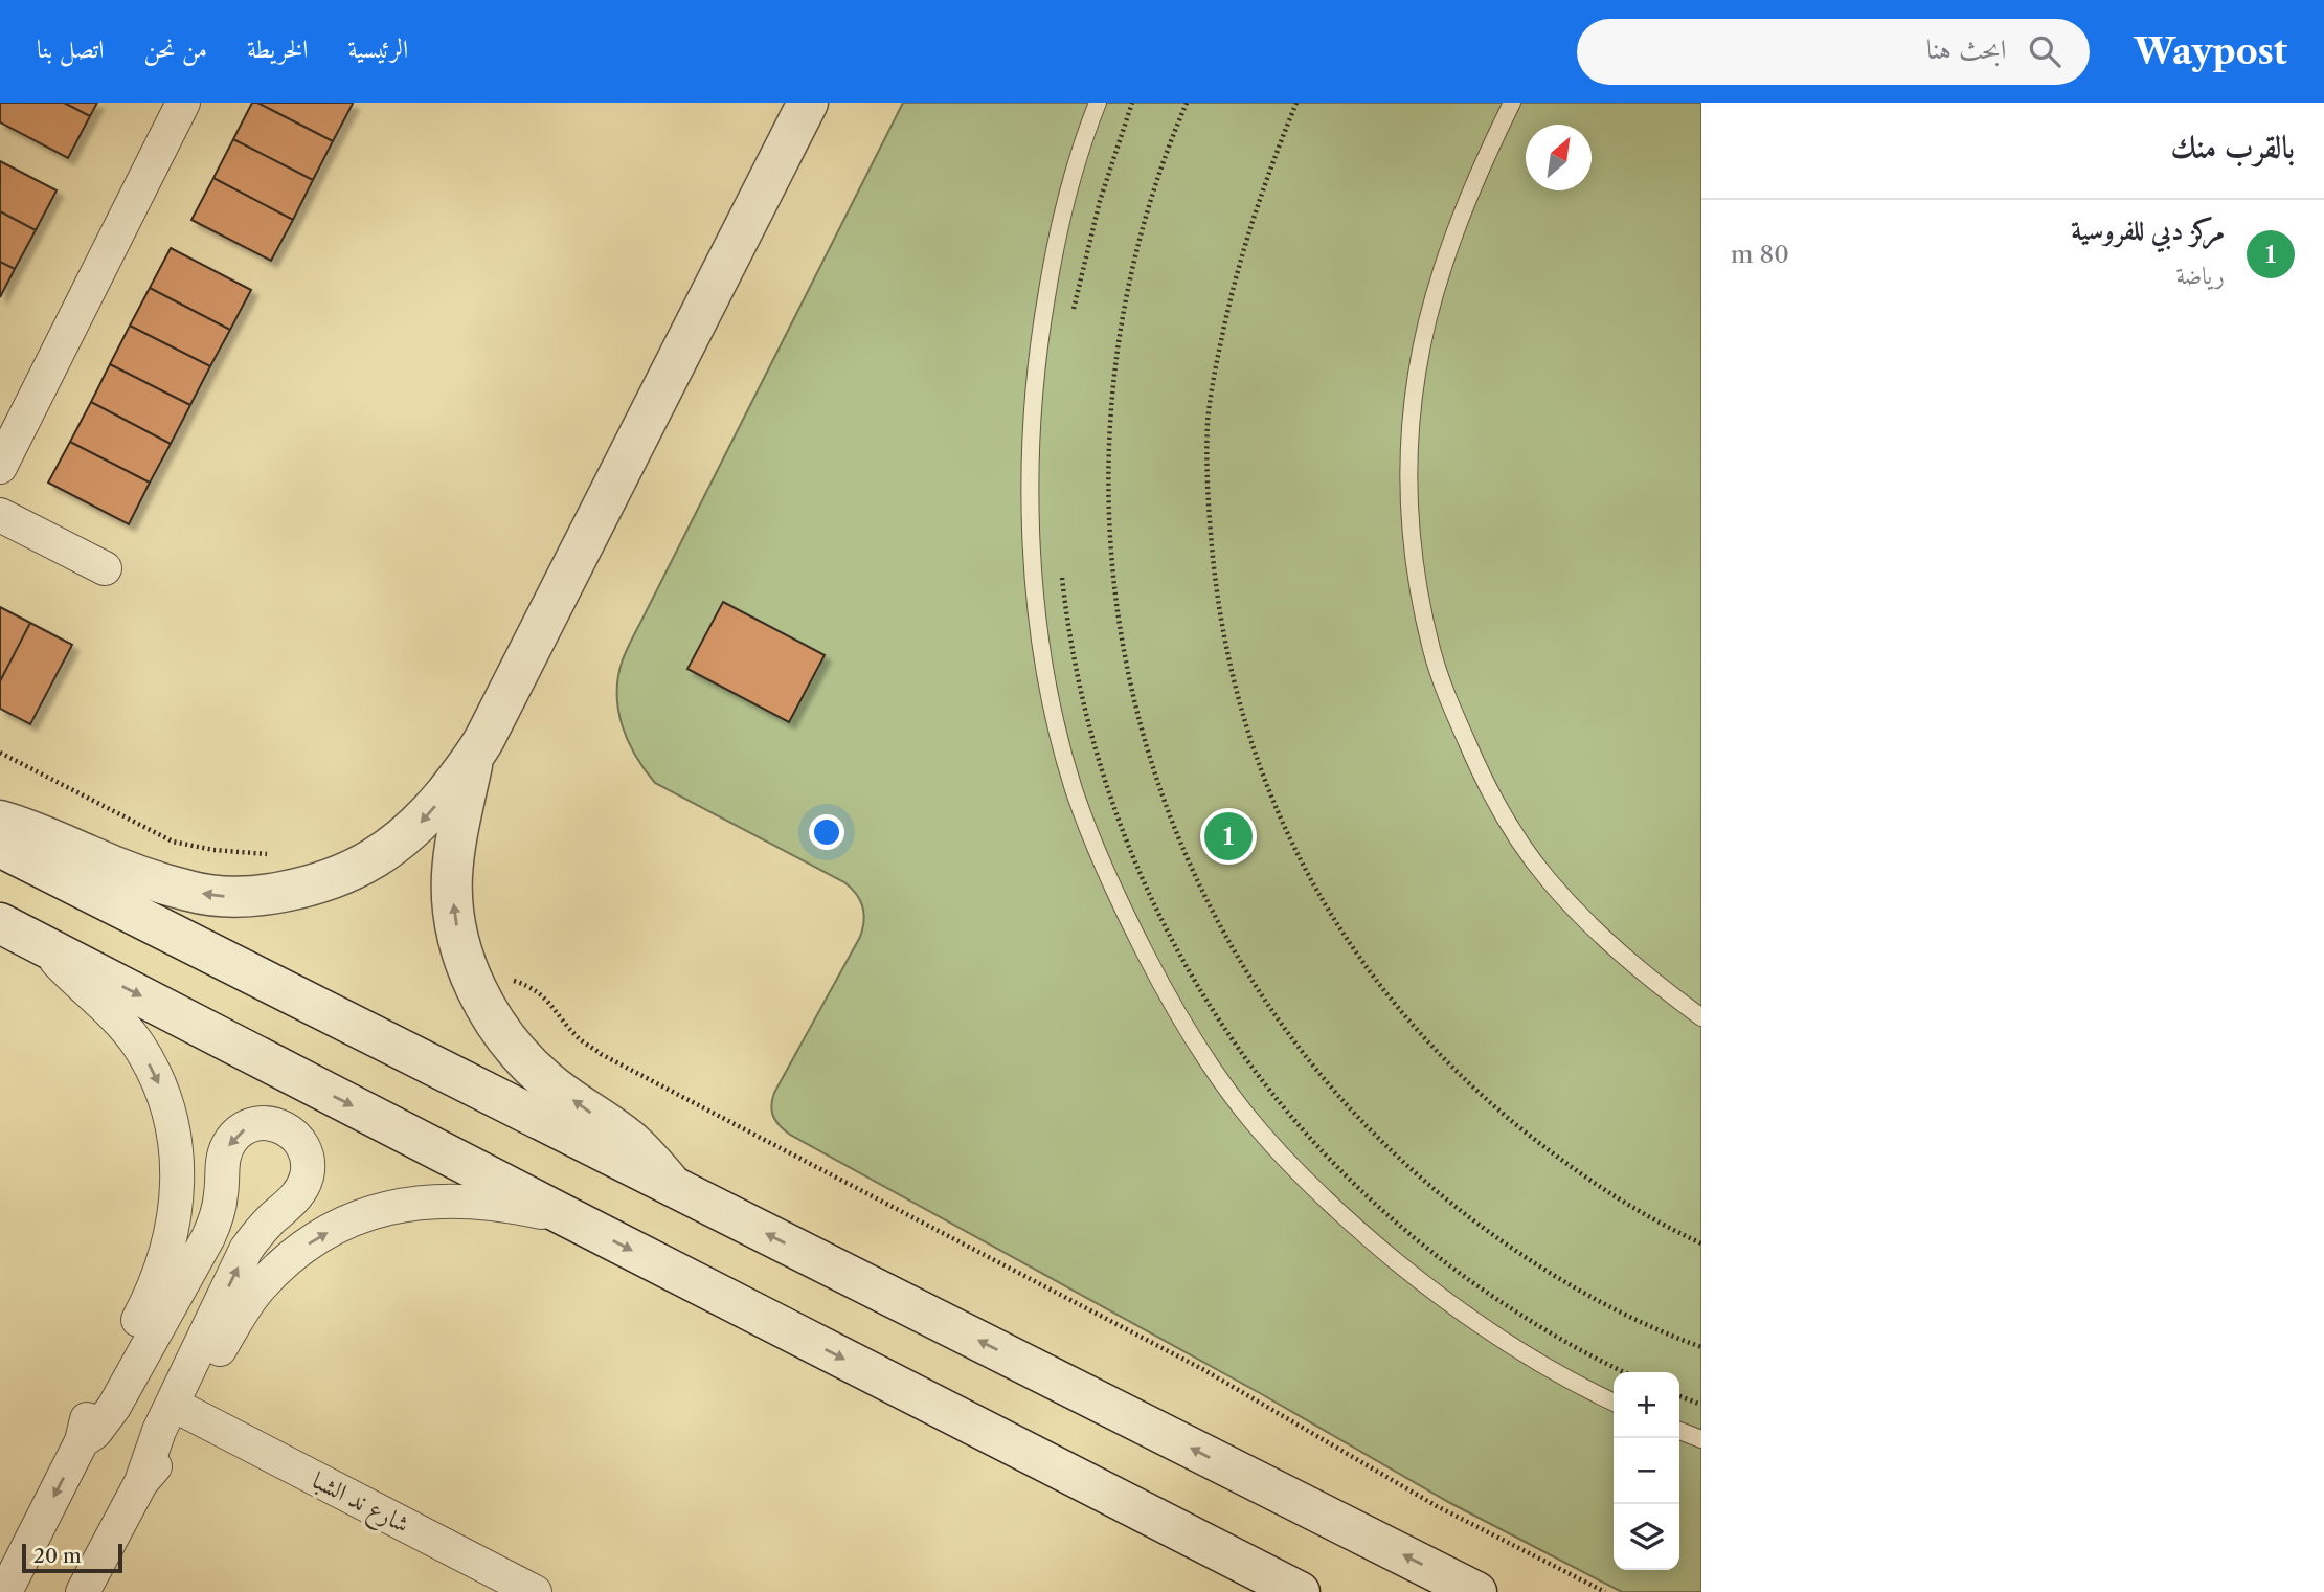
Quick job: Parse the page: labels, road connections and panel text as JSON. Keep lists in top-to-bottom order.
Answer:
{
  "streets": {
    "street": ["شارع ند الشبا"]
  },
  "scale_bar": "20 m",
  "north": "top right",
  "page": {
    "header": "Waypost",
    "search": "ابحث هنا",
    "nav": [
      "الرئيسية",
      "الخريطة",
      "من نحن",
      "اتصل بنا"
    ],
    "heading": "بالقرب منك",
    "list": [
      {
        "mark": "1",
        "name": "مركز دبي للفروسية",
        "note": "رياضة",
        "value": "80 m"
      }
    ],
    "pins": "1",
    "map_buttons": ["+", "−"],
    "scale": "20 m"
  }
}
